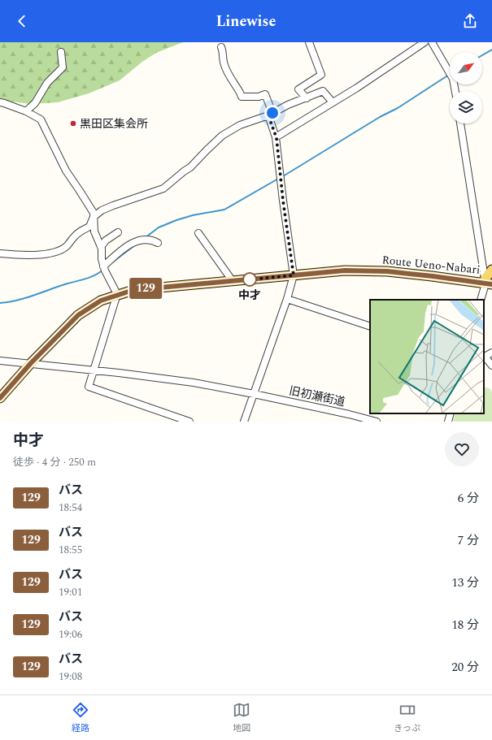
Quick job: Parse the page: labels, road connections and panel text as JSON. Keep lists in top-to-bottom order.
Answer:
{
  "streets": {
    "main road": ["Route Ueno-Nabari"],
    "street": ["旧初瀬街道"]
  },
  "crossings": [
    ["Route Ueno-Nabari", "旧初瀬街道"]
  ],
  "places": ["黒田区集会所", "中才"],
  "lines": ["bus line 129"],
  "north": "top right",
  "page": {
    "header": "Linewise",
    "on_map": "129",
    "heading": ["中才", "徒歩 · 4 分 · 250 m"],
    "list": [
      {
        "mark": "129",
        "name": "バス",
        "note": "18:54",
        "value": "6 分"
      },
      {
        "mark": "129",
        "name": "バス",
        "note": "18:55",
        "value": "7 分"
      },
      {
        "mark": "129",
        "name": "バス",
        "note": "19:01",
        "value": "13 分"
      },
      {
        "mark": "129",
        "name": "バス",
        "note": "19:06",
        "value": "18 分"
      },
      {
        "mark": "129",
        "name": "バス",
        "note": "19:08",
        "value": "20 分"
      }
    ],
    "tabs": ["経路", "地図", "きっぷ"]
  }
}
